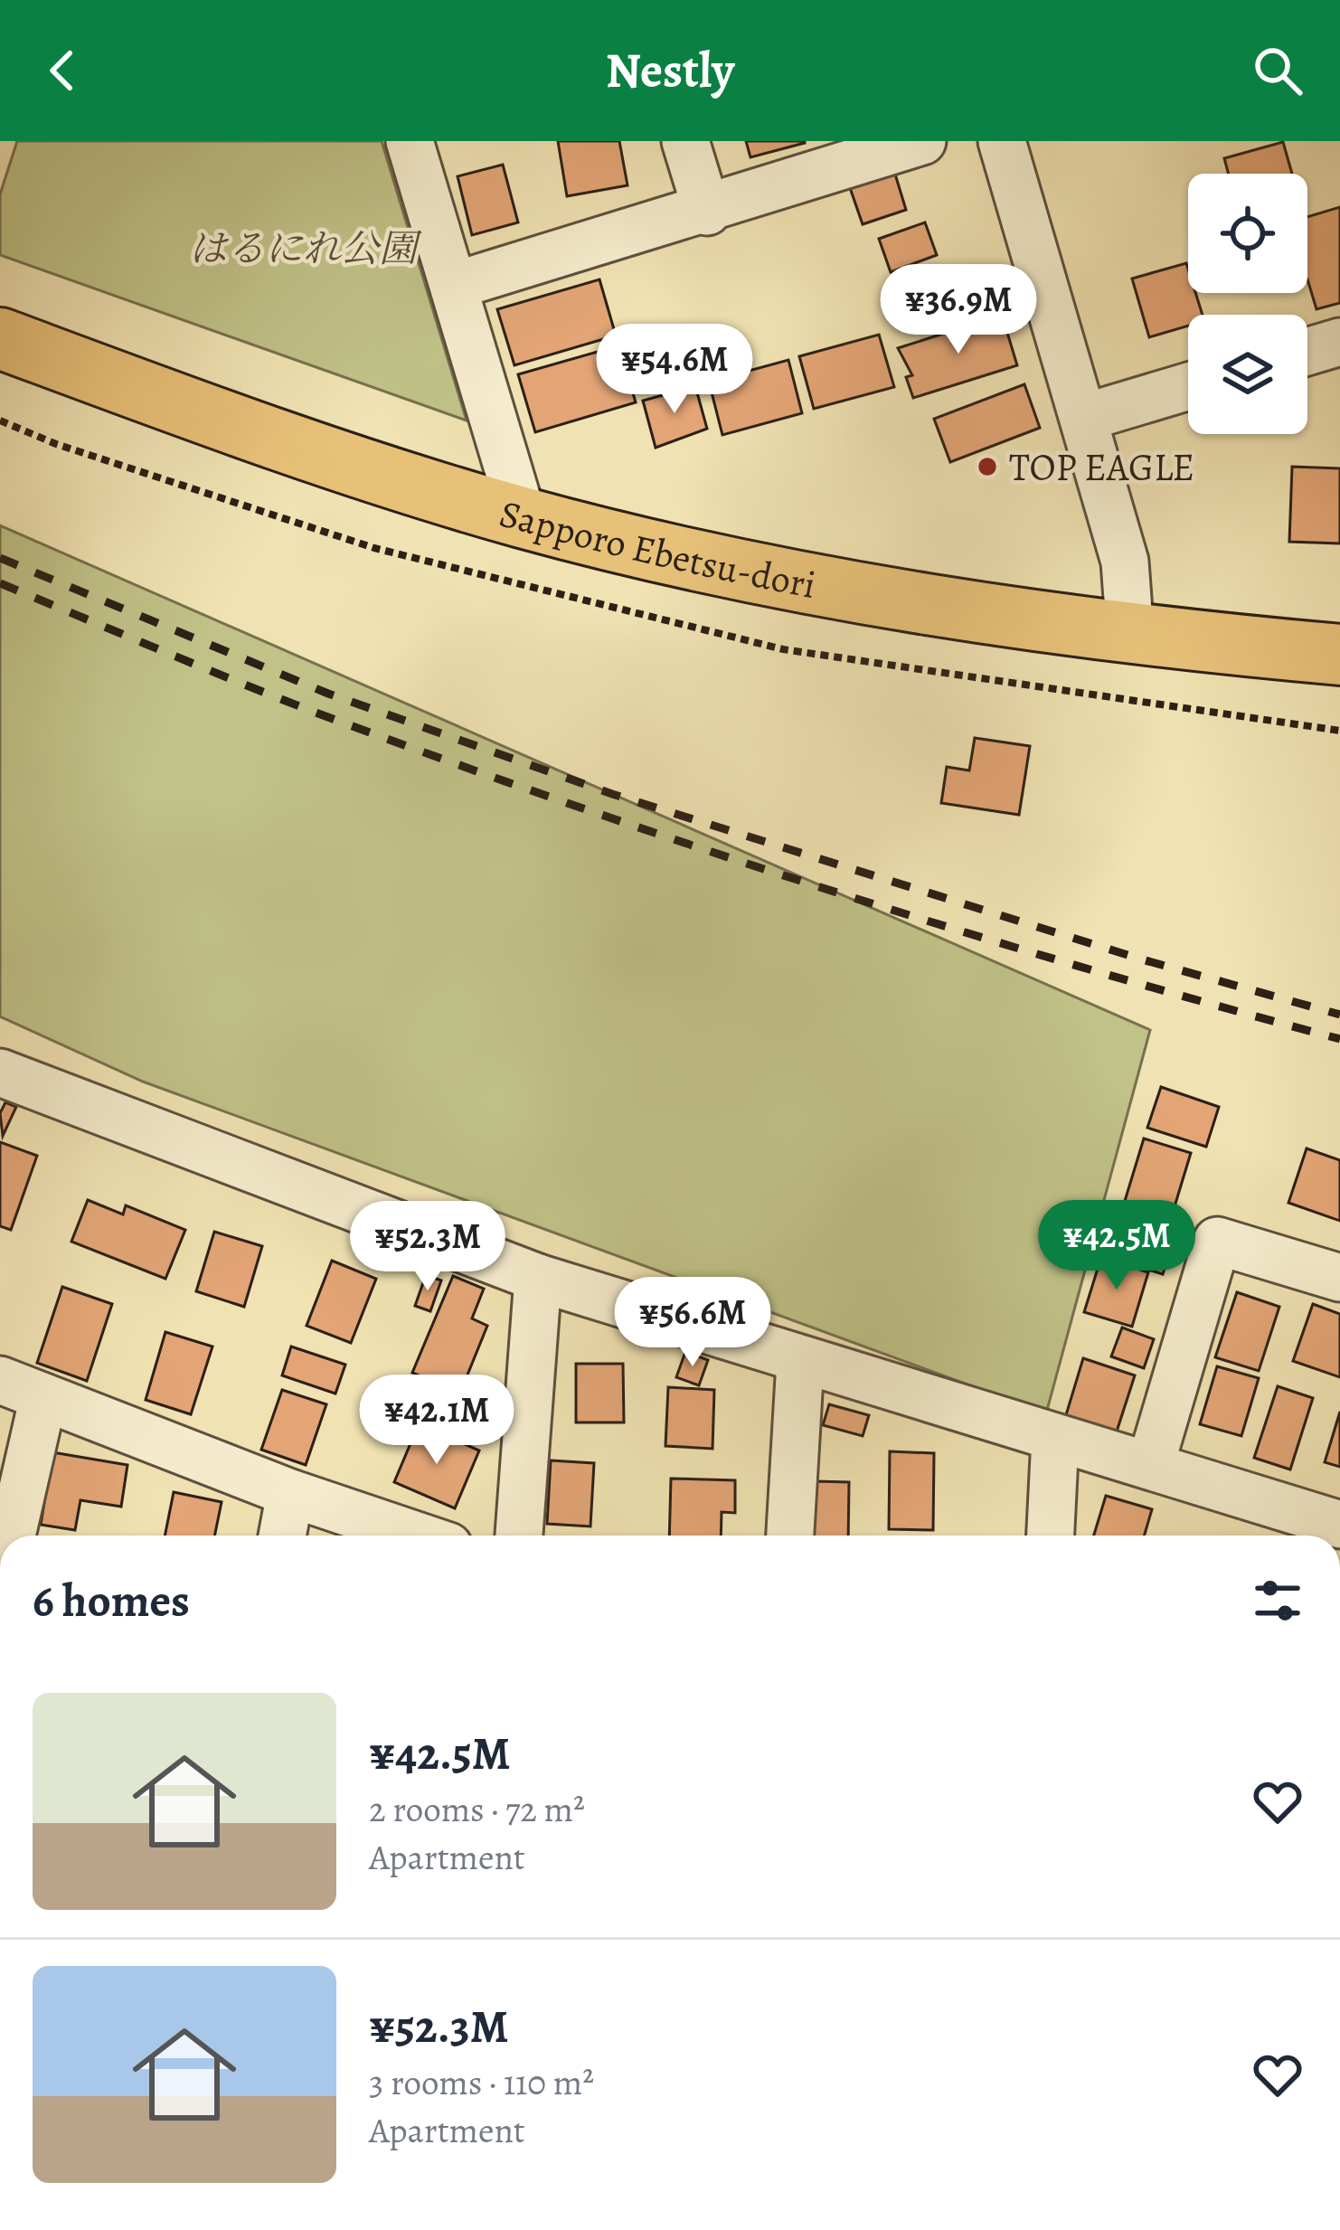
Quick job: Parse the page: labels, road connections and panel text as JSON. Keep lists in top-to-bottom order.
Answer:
{
  "streets": {
    "highway": ["Sapporo Ebetsu-dori"]
  },
  "parks": ["はるにれ公園"],
  "places": ["TOP EAGLE"],
  "page": {
    "header": "Nestly",
    "price": [
      "¥36.9M",
      "¥54.6M",
      "¥42.5M",
      "¥52.3M",
      "¥56.6M",
      "¥42.1M"
    ],
    "heading": "6 homes",
    "list": [
      {
        "name": "¥42.5M",
        "note": "2 rooms · 72 m² · Apartment"
      },
      {
        "name": "¥52.3M",
        "note": "3 rooms · 110 m² · Apartment"
      }
    ]
  }
}
